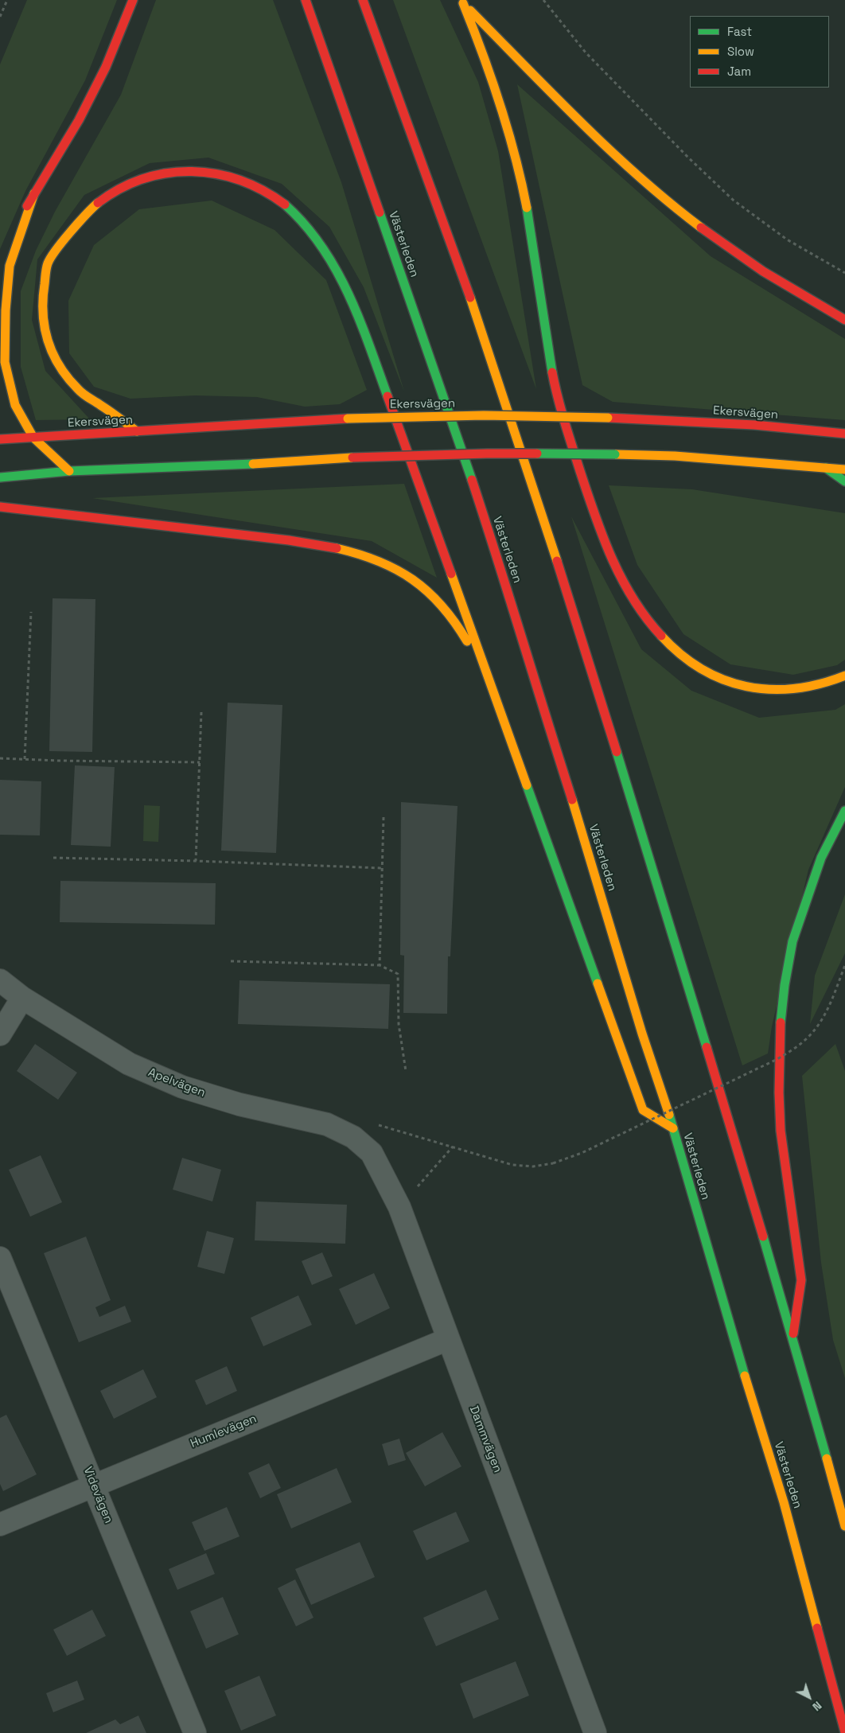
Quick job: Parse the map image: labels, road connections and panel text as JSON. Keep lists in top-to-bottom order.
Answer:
{
  "streets": {
    "main road": ["Västerleden", "Ekersvägen"],
    "street": [
      "Apelvägen",
      "Humlevägen",
      "Dammvägen",
      "Videvägen"
    ]
  },
  "crossings": [
    ["Apelvägen", "Dammvägen"],
    ["Humlevägen", "Dammvägen"],
    ["Humlevägen", "Videvägen"]
  ],
  "legend": ["Fast", "Slow", "Jam"],
  "north": "bottom right"
}
